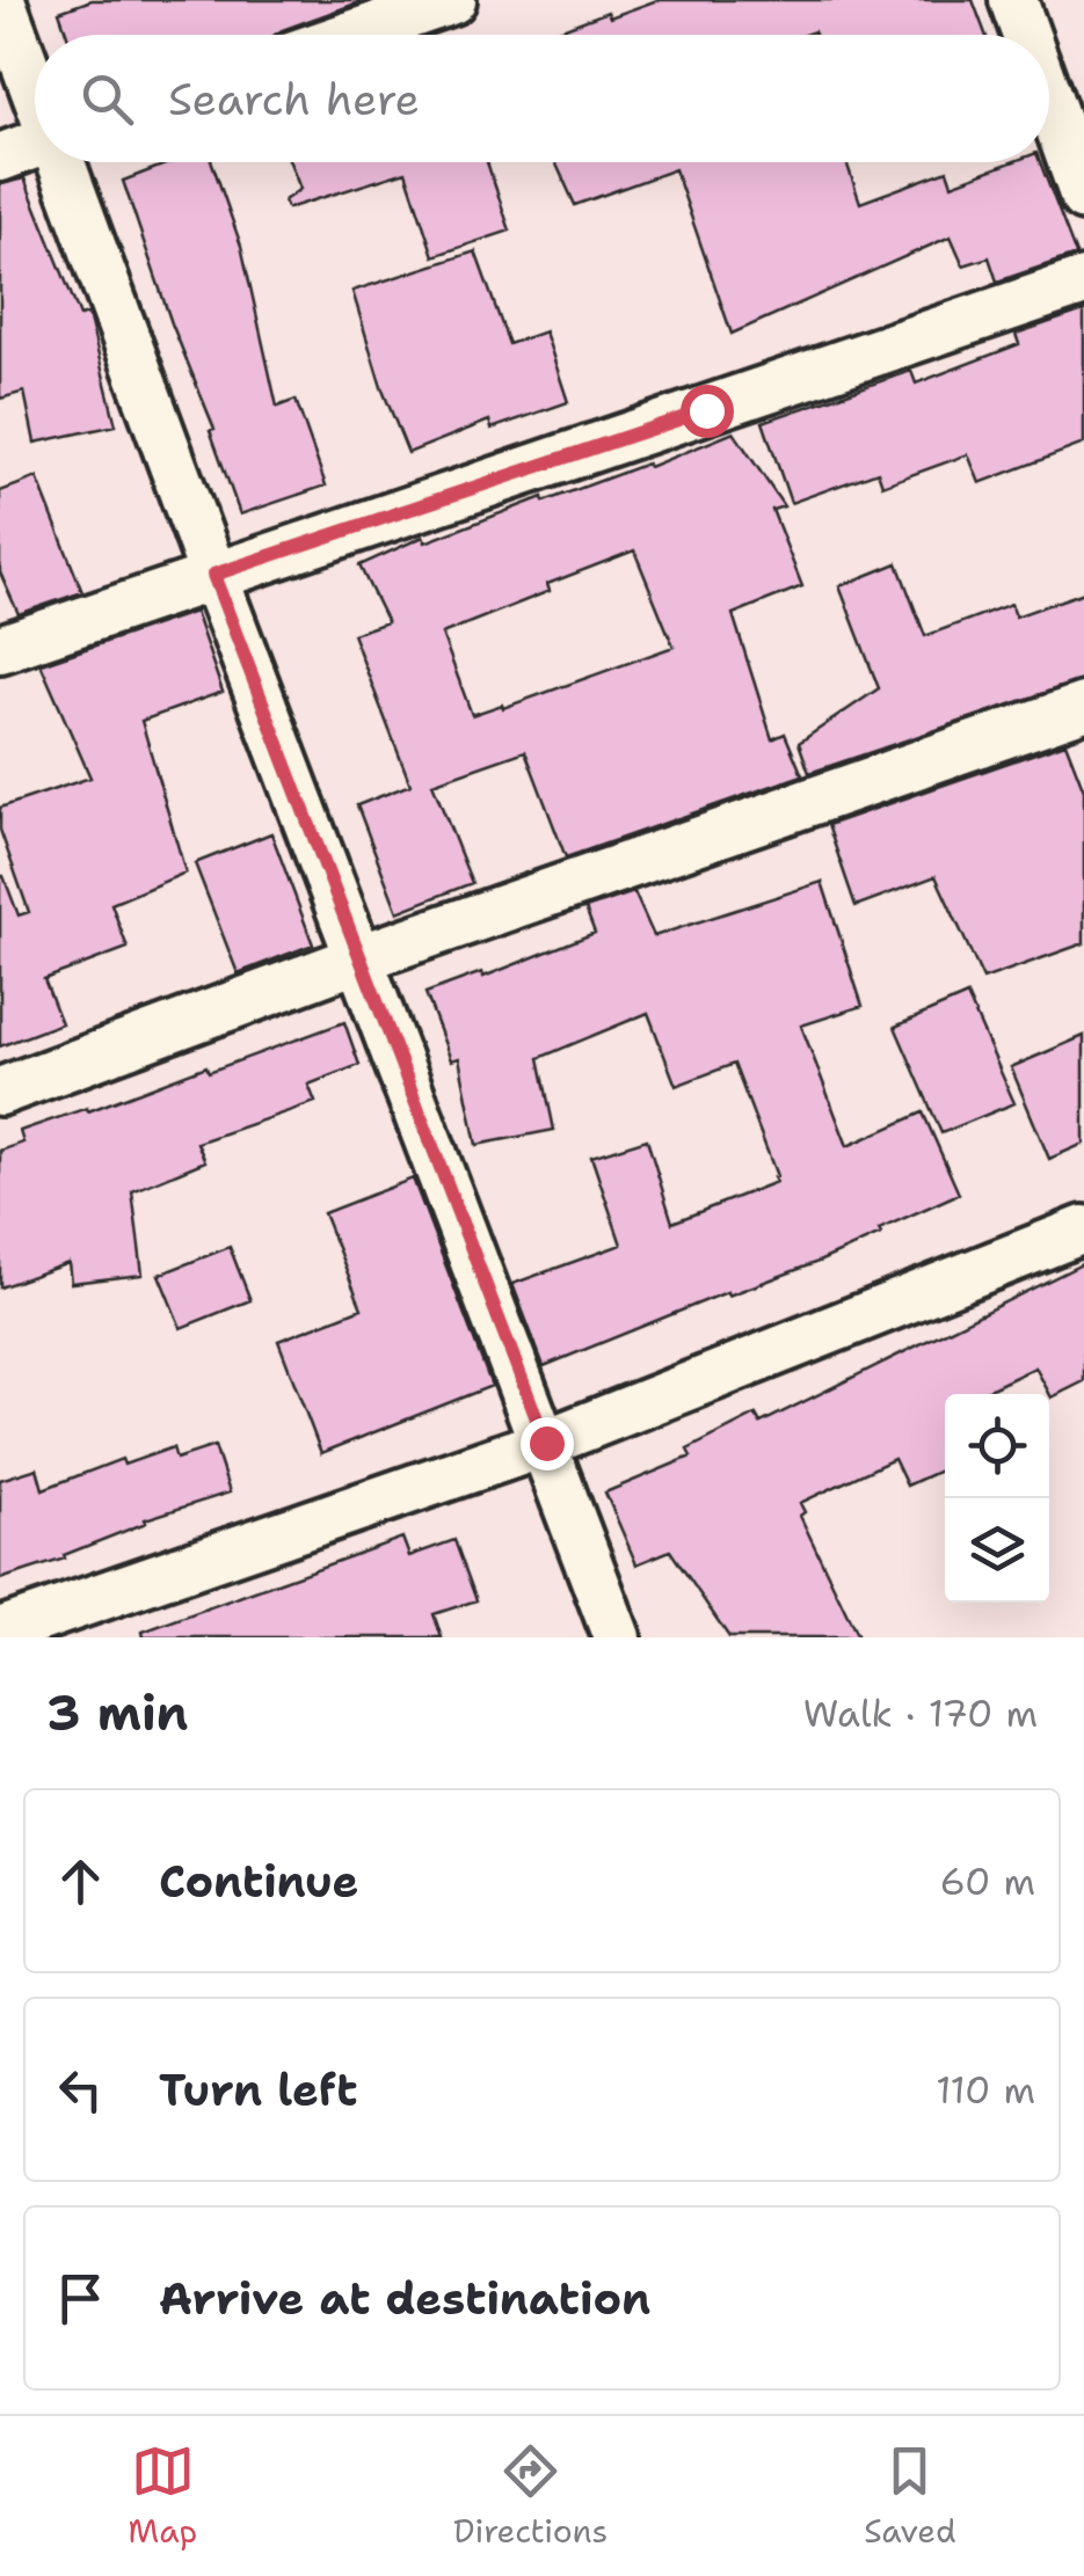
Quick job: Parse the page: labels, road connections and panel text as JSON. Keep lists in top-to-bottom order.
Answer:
{
  "page": {
    "search": "Search here",
    "heading": ["3 min", "Walk · 170 m"],
    "list": [
      ["Continue", "60 m"],
      ["Turn left", "110 m"],
      "Arrive at destination"
    ],
    "nav": ["Map", "Directions", "Saved"]
  }
}
